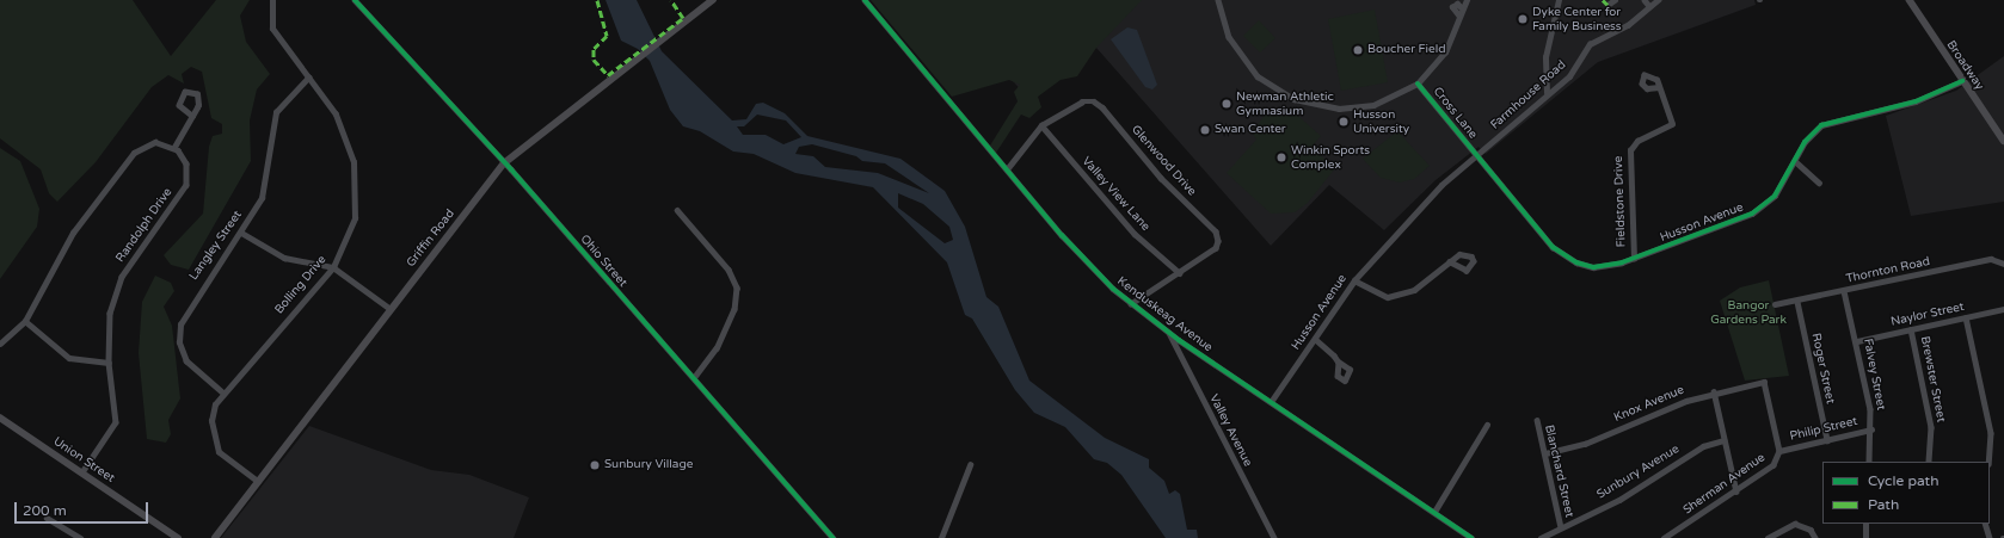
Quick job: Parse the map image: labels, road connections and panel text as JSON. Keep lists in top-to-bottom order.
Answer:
{
  "streets": {
    "main road": ["Broadway", "Griffin Road", "Union Street"],
    "street": [
      "Farmhouse Road",
      "Cross Lane",
      "Glenwood Drive",
      "Valley View Lane",
      "Fieldstone Drive",
      "Husson Avenue",
      "Randolph Drive",
      "Langley Street",
      "Ohio Street",
      "Thornton Road",
      "Bolling Drive",
      "Kenduskeag Avenue",
      "Naylor Street",
      "Roger Street",
      "Falvey Street",
      "Brewster Street",
      "Knox Avenue",
      "Philip Street",
      "Valley Avenue",
      "Blanchard Street",
      "Sunbury Avenue",
      "Sherman Avenue"
    ]
  },
  "crossings": [
    ["Broadway", "Husson Avenue"],
    ["Farmhouse Road", "Cross Lane"],
    ["Farmhouse Road", "Husson Avenue"],
    ["Cross Lane", "Husson Avenue"],
    ["Glenwood Drive", "Valley View Lane"],
    ["Glenwood Drive", "Kenduskeag Avenue"],
    ["Fieldstone Drive", "Husson Avenue"],
    ["Husson Avenue", "Kenduskeag Avenue"],
    ["Randolph Drive", "Union Street"],
    ["Griffin Road", "Ohio Street"],
    ["Griffin Road", "Bolling Drive"],
    ["Langley Street", "Bolling Drive"],
    ["Thornton Road", "Roger Street"],
    ["Thornton Road", "Falvey Street"],
    ["Kenduskeag Avenue", "Valley Avenue"],
    ["Naylor Street", "Falvey Street"],
    ["Naylor Street", "Brewster Street"],
    ["Roger Street", "Philip Street"],
    ["Falvey Street", "Philip Street"],
    ["Knox Avenue", "Blanchard Street"],
    ["Knox Avenue", "Sherman Avenue"],
    ["Philip Street", "Sherman Avenue"],
    ["Blanchard Street", "Sunbury Avenue"]
  ],
  "parks": ["Bangor Gardens Park"],
  "places": [
    "Dyke Center for Family Business",
    "Boucher Field",
    "Newman Athletic Gymnasium",
    "Husson University",
    "Swan Center",
    "Winkin Sports Complex",
    "Sunbury Village"
  ],
  "legend": ["Cycle path", "Path"],
  "scale_bar": "200 m"
}
